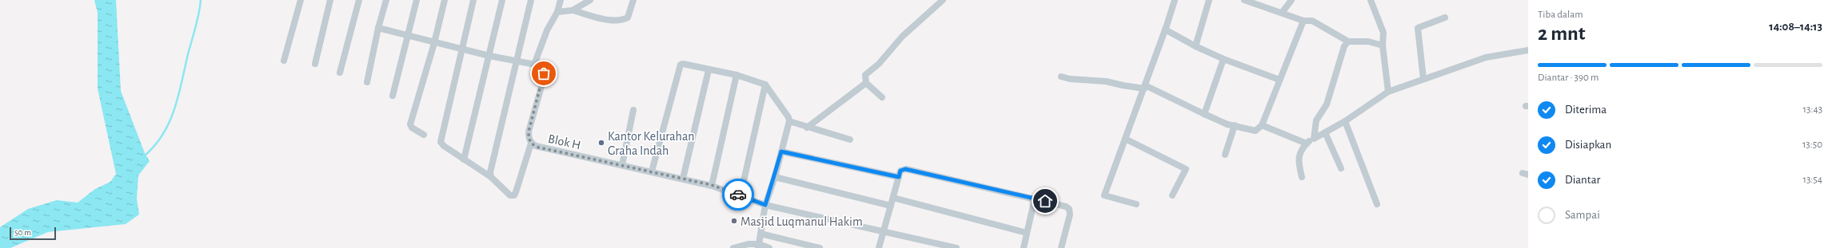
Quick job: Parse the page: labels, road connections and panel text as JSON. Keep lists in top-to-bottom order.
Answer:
{
  "streets": {
    "street": ["Blok H"]
  },
  "places": ["Kantor Kelurahan Graha Indah", "Masjid Luqmanul Hakim"],
  "scale_bar": "50 m",
  "page": {
    "heading": ["2 mnt", "Tiba dalam", "14:08–14:13"],
    "bar": "Diantar · 390 m",
    "list": [
      ["Diterima", "13:43"],
      ["Disiapkan", "13:50"],
      ["Diantar", "13:54"],
      "Sampai"
    ],
    "scale": "50 m"
  }
}
